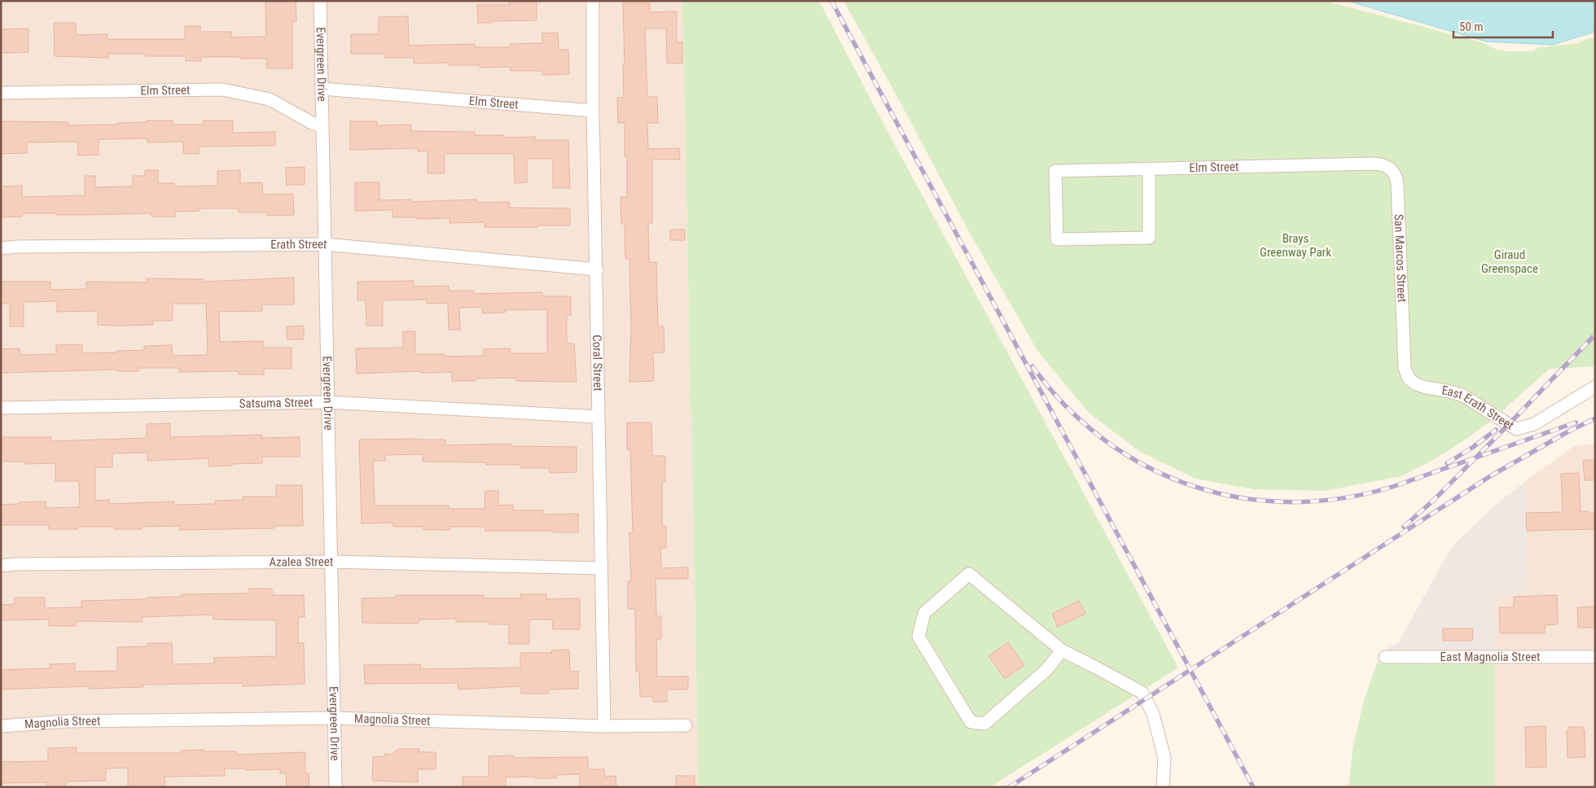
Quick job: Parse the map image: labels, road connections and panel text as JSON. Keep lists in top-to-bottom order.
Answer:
{
  "streets": {
    "street": [
      "Evergreen Drive",
      "Elm Street",
      "Erath Street",
      "San Marcos Street",
      "Coral Street",
      "Satsuma Street",
      "East Erath Street",
      "Azalea Street",
      "East Magnolia Street",
      "Magnolia Street"
    ]
  },
  "crossings": [
    ["Evergreen Drive", "Elm Street"],
    ["Evergreen Drive", "Erath Street"],
    ["Evergreen Drive", "Satsuma Street"],
    ["Evergreen Drive", "Azalea Street"],
    ["Evergreen Drive", "Magnolia Street"],
    ["Elm Street", "San Marcos Street"],
    ["Elm Street", "Coral Street"],
    ["Erath Street", "Coral Street"],
    ["San Marcos Street", "East Erath Street"],
    ["Coral Street", "Satsuma Street"],
    ["Coral Street", "Azalea Street"],
    ["Coral Street", "Magnolia Street"]
  ],
  "parks": ["Brays Greenway Park", "Giraud Greenspace"],
  "scale_bar": "50 m"
}
